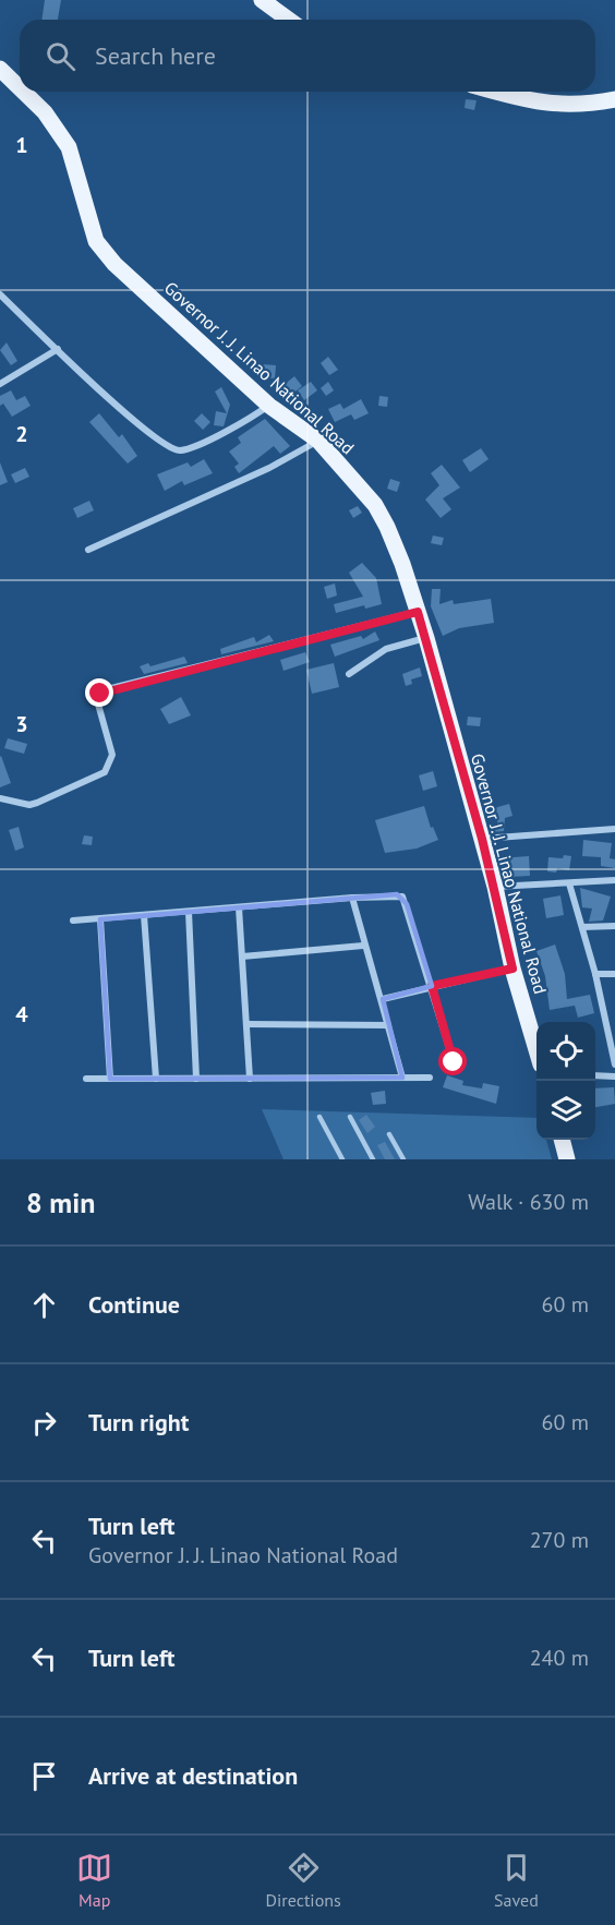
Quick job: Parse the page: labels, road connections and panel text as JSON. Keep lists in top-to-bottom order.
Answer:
{
  "streets": {
    "main road": ["Governor J. J. Linao National Road"]
  },
  "page": {
    "search": "Search here",
    "heading": ["8 min", "Walk · 630 m"],
    "list": [
      ["Continue", "60 m"],
      ["Turn right", "60 m"],
      ["Turn left", "Governor J. J. Linao National Road", "270 m"],
      ["Turn left", "240 m"],
      "Arrive at destination"
    ],
    "nav": ["Map", "Directions", "Saved"]
  },
  "grid": {
    "rows": [
      "1",
      "2",
      "3",
      "4"
    ]
  }
}
